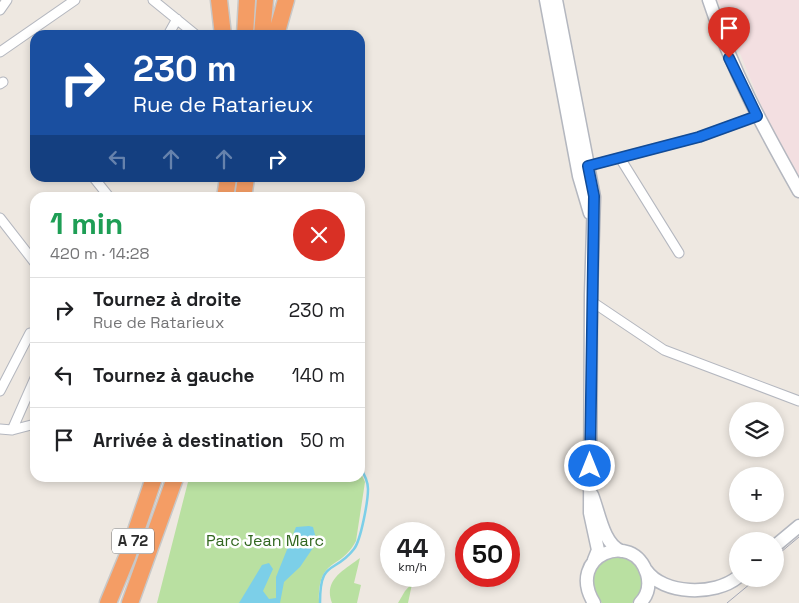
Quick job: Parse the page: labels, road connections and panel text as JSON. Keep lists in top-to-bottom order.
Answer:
{
  "streets": {
    "highway": ["A 72"]
  },
  "parks": ["Parc Jean Marc"],
  "page": {
    "turn": ["230 m", "Rue de Ratarieux"],
    "heading": ["1 min", "420 m · 14:28"],
    "list": [
      {
        "name": "Tournez à droite",
        "note": "Rue de Ratarieux",
        "value": "230 m"
      },
      {
        "name": "Tournez à gauche",
        "value": "140 m"
      },
      {
        "name": "Arrivée à destination",
        "value": "50 m"
      }
    ],
    "map_buttons": ["+", "−"],
    "speed": "44 km/h",
    "limit": "50"
  }
}
